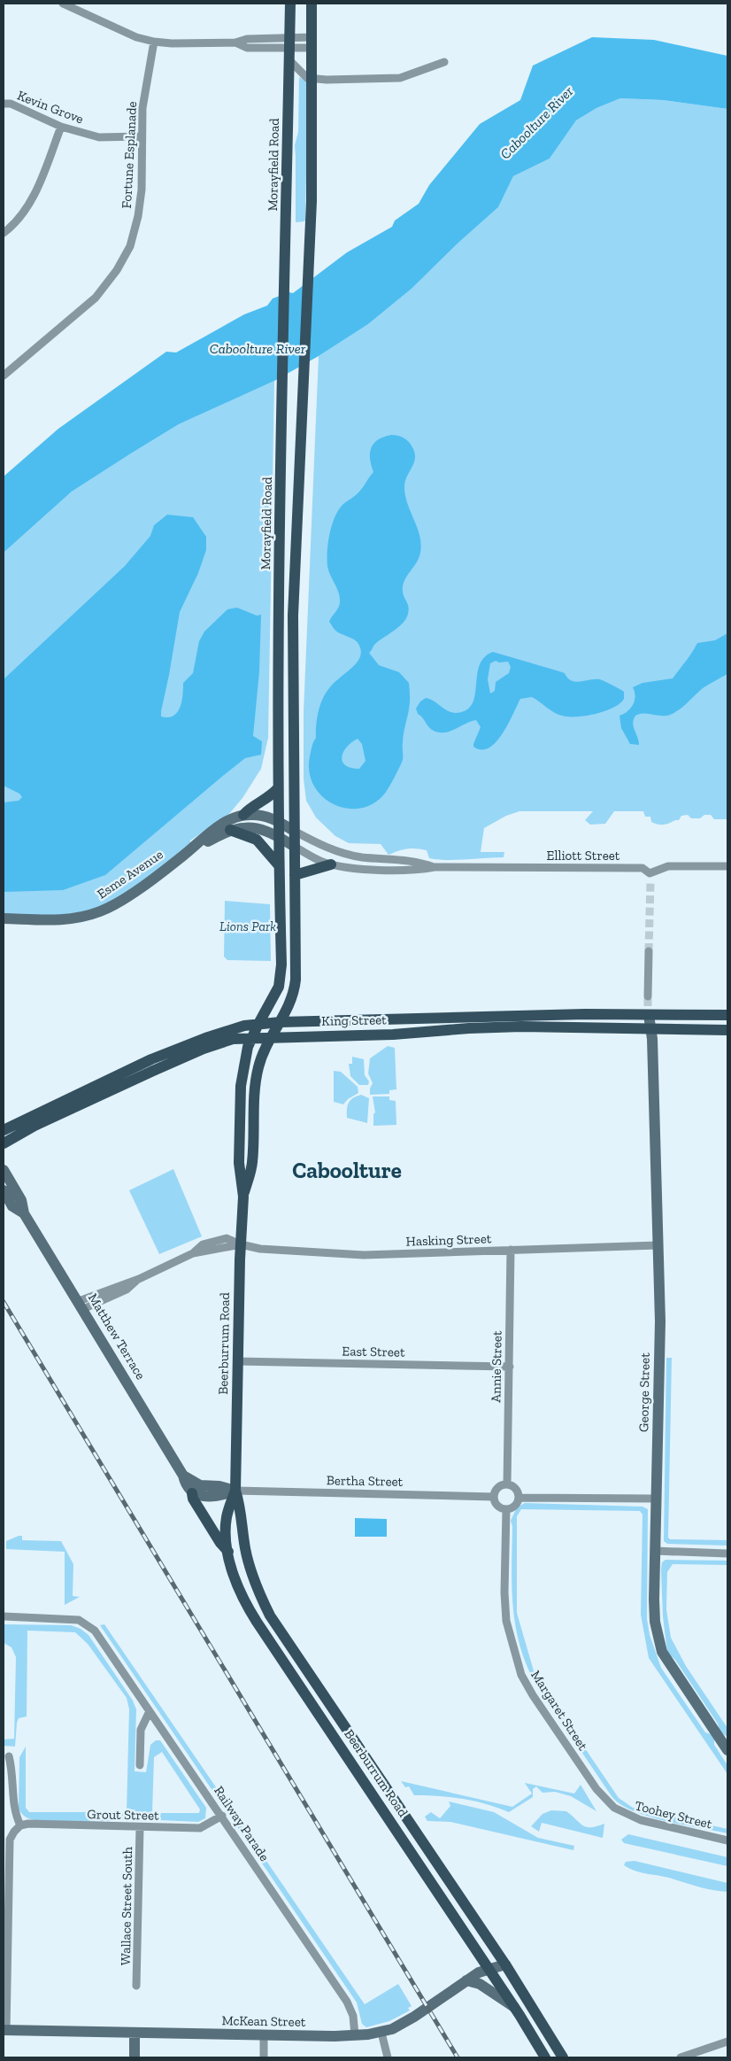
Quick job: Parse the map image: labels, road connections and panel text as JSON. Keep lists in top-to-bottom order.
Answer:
{
  "streets": {
    "main road": ["Morayfield Road", "King Street", "Beerburrum Road"],
    "street": [
      "Kevin Grove",
      "Fortune Esplanade",
      "Elliott Street",
      "Esme Avenue",
      "Hasking Street",
      "Matthew Terrace",
      "East Street",
      "Annie Street",
      "George Street",
      "Bertha Street",
      "Margaret Street",
      "Grout Street",
      "Toohey Street",
      "Railway Parade",
      "Wallace Street South",
      "McKean Street"
    ]
  },
  "crossings": [
    ["Kevin Grove", "Fortune Esplanade"],
    ["Morayfield Road", "Esme Avenue"],
    ["Morayfield Road", "King Street"],
    ["Morayfield Road", "Beerburrum Road"],
    ["Elliott Street", "Esme Avenue"],
    ["King Street", "Beerburrum Road"],
    ["King Street", "George Street"],
    ["Hasking Street", "Matthew Terrace"],
    ["Hasking Street", "Beerburrum Road"],
    ["Hasking Street", "Annie Street"],
    ["Hasking Street", "George Street"],
    ["Matthew Terrace", "Beerburrum Road"],
    ["Matthew Terrace", "Bertha Street"],
    ["Beerburrum Road", "East Street"],
    ["Beerburrum Road", "Bertha Street"],
    ["Beerburrum Road", "McKean Street"],
    ["East Street", "Annie Street"],
    ["Annie Street", "Bertha Street"],
    ["Annie Street", "Margaret Street"],
    ["Bertha Street", "Margaret Street"],
    ["Margaret Street", "Toohey Street"],
    ["Grout Street", "Railway Parade"],
    ["Grout Street", "Wallace Street South"],
    ["Railway Parade", "McKean Street"]
  ],
  "districts": ["Caboolture"],
  "water": ["Caboolture River"],
  "parks": ["Lions Park"]
}
